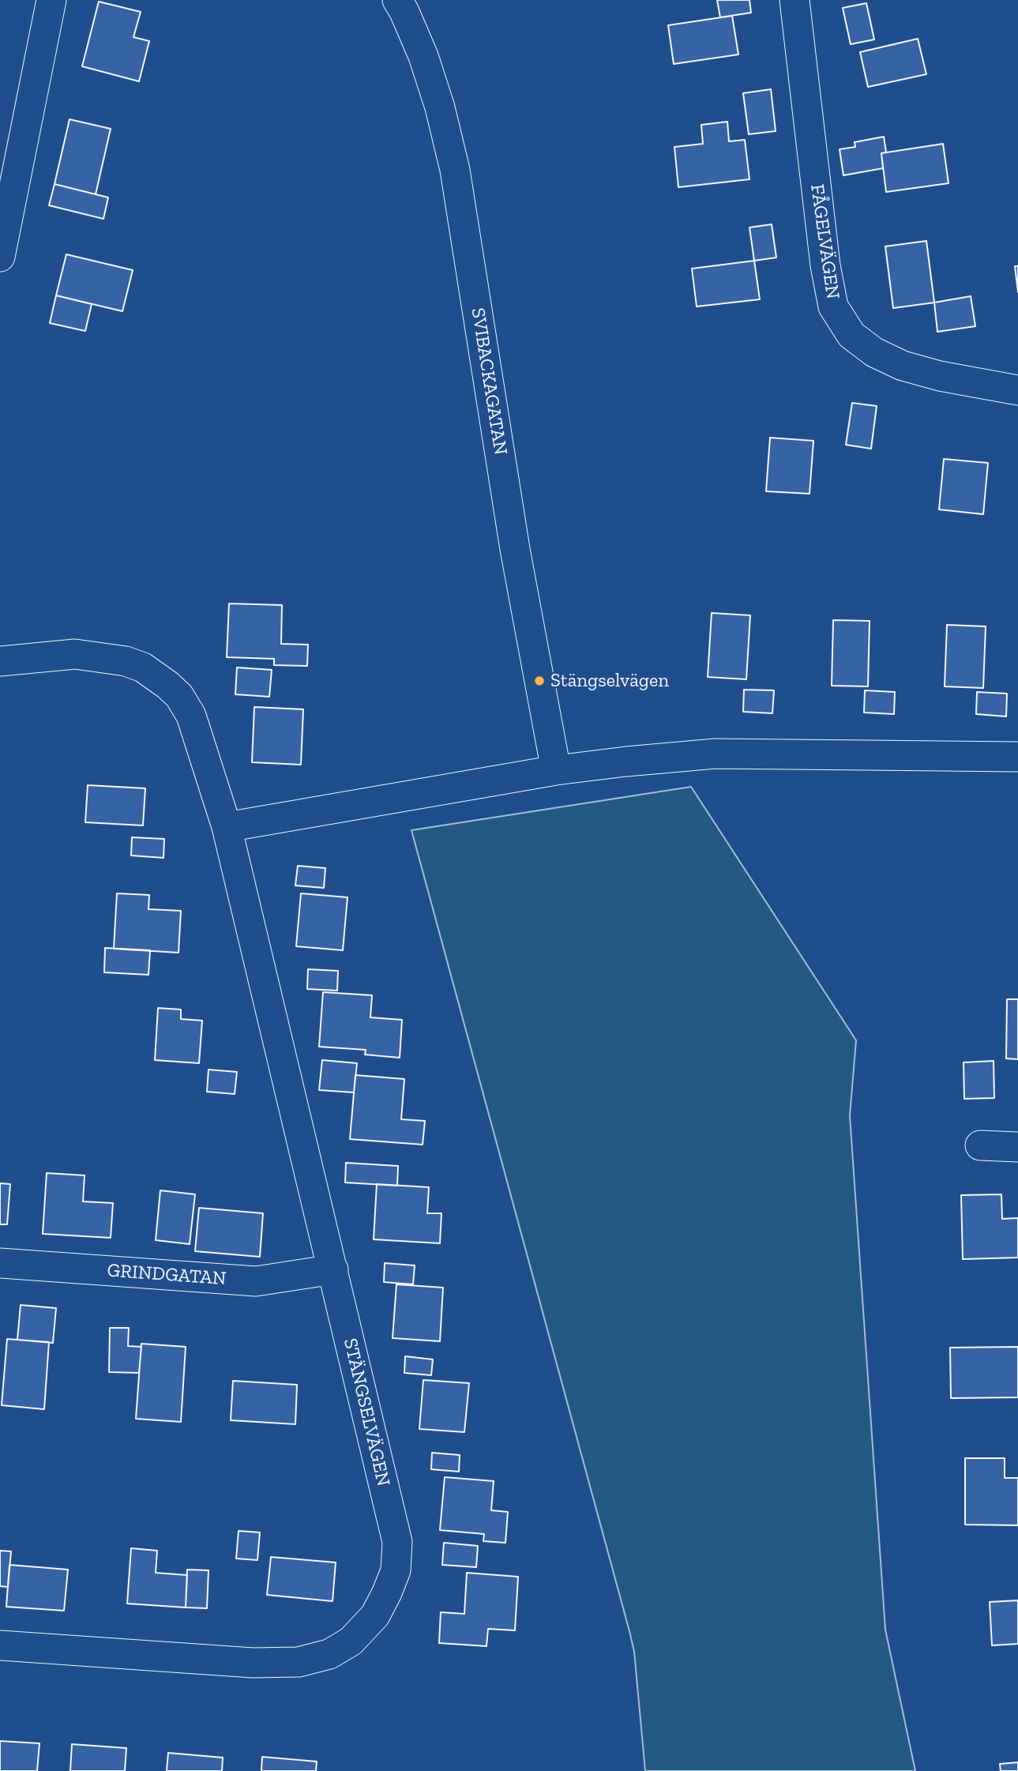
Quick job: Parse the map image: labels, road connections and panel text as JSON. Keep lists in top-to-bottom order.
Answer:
{
  "streets": {
    "street": [
      "FÅGELVÄGEN",
      "SVIBACKAGATAN",
      "GRINDGATAN",
      "STÄNGSELVÄGEN"
    ]
  },
  "crossings": [
    ["GRINDGATAN", "STÄNGSELVÄGEN"]
  ],
  "places": ["Stängselvägen"]
}
